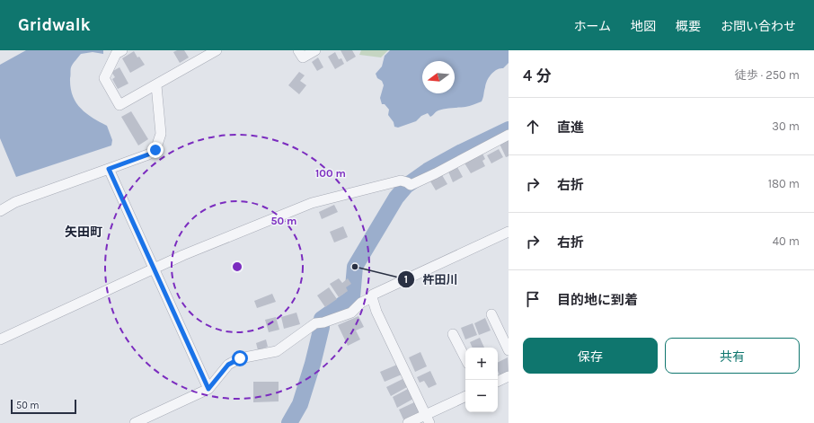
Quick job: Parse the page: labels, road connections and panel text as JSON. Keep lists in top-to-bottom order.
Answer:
{
  "districts": ["矢田町"],
  "places": ["杵田川"],
  "scale_bar": "50 m",
  "north": "left",
  "page": {
    "header": "Gridwalk",
    "nav": [
      "ホーム",
      "地図",
      "概要",
      "お問い合わせ"
    ],
    "heading": ["4 分", "徒歩 · 250 m"],
    "list": [
      ["直進", "30 m"],
      ["右折", "180 m"],
      ["右折", "40 m"],
      "目的地に到着"
    ],
    "buttons": ["保存", "共有"],
    "map_buttons": ["+", "−"],
    "scale": "50 m"
  },
  "rings": ["100 m", "50 m"]
}
